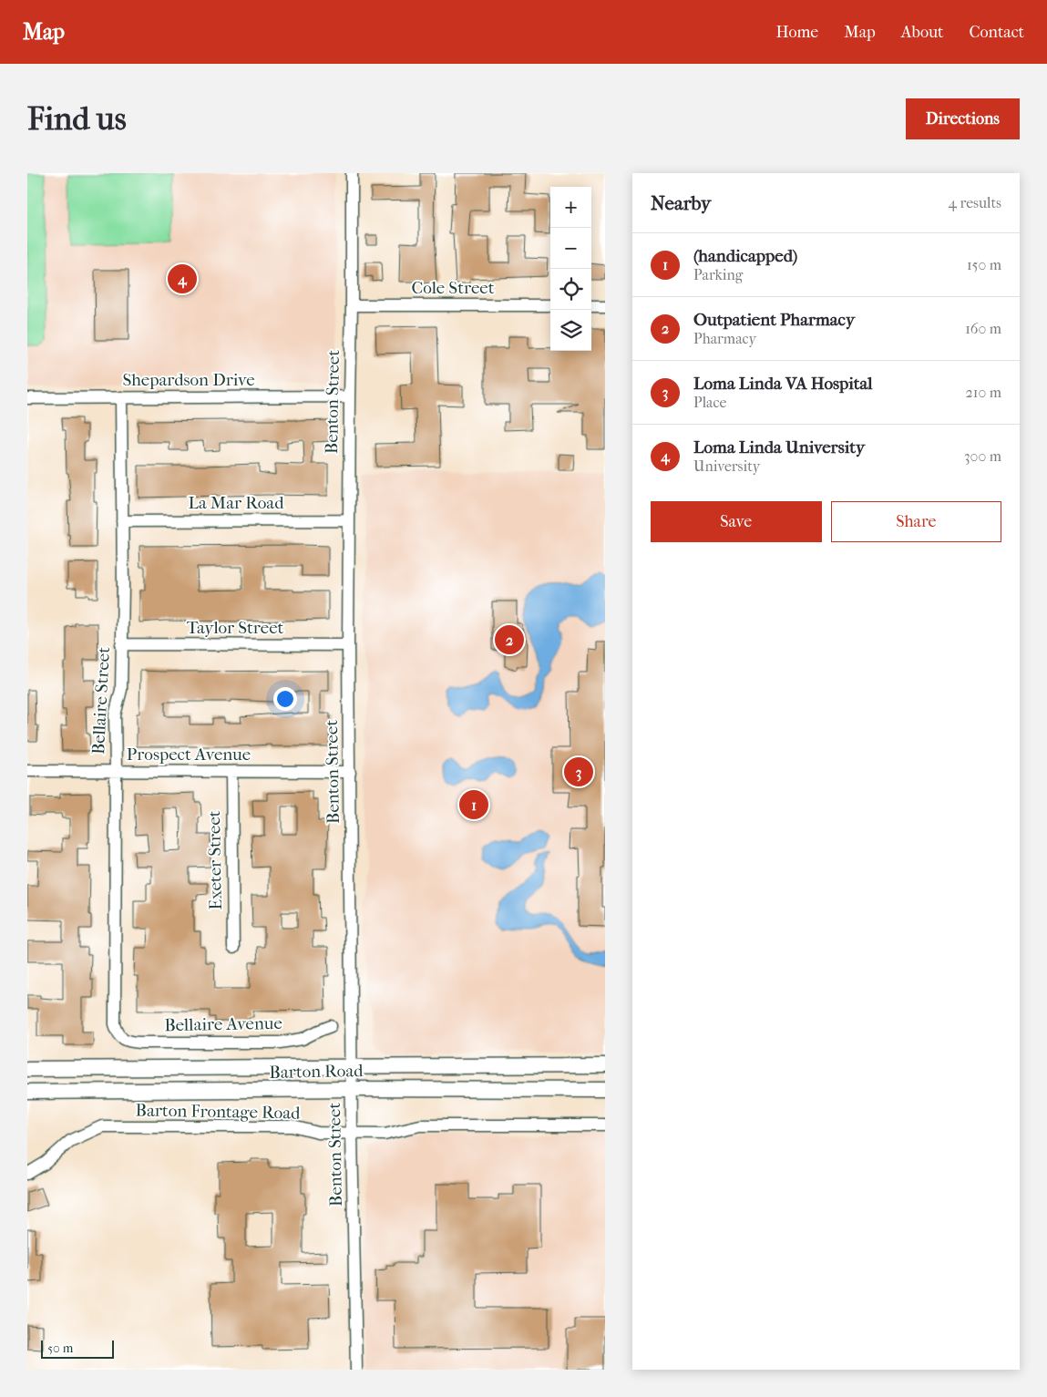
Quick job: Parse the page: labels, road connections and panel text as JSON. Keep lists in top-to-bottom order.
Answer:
{
  "streets": {
    "main road": ["Barton Road"],
    "street": [
      "Cole Street",
      "Shepardson Drive",
      "Benton Street",
      "La Mar Road",
      "Taylor Street",
      "Bellaire Street",
      "Prospect Avenue",
      "Exeter Street",
      "Bellaire Avenue",
      "Barton Frontage Road"
    ]
  },
  "crossings": [
    ["Cole Street", "Benton Street"],
    ["Shepardson Drive", "Benton Street"],
    ["Shepardson Drive", "Bellaire Street"],
    ["Benton Street", "La Mar Road"],
    ["Benton Street", "Taylor Street"],
    ["Benton Street", "Prospect Avenue"],
    ["Benton Street", "Barton Road"],
    ["Benton Street", "Barton Frontage Road"],
    ["La Mar Road", "Bellaire Street"],
    ["Taylor Street", "Bellaire Street"],
    ["Bellaire Street", "Prospect Avenue"],
    ["Bellaire Street", "Bellaire Avenue"],
    ["Prospect Avenue", "Exeter Street"]
  ],
  "scale_bar": "50 m",
  "page": {
    "header": "Map",
    "nav": [
      "Home",
      "Map",
      "About",
      "Contact"
    ],
    "buttons": [
      "Directions",
      ["Save", "Share"]
    ],
    "title": "Find us",
    "heading": ["Nearby", "4 results"],
    "map_buttons": ["+", "−"],
    "list": [
      {
        "mark": "1",
        "name": "(handicapped)",
        "note": "Parking",
        "value": "150 m"
      },
      {
        "mark": "2",
        "name": "Outpatient Pharmacy",
        "note": "Pharmacy",
        "value": "160 m"
      },
      {
        "mark": "3",
        "name": "Loma Linda VA Hospital",
        "note": "Place",
        "value": "210 m"
      },
      {
        "mark": "4",
        "name": "Loma Linda University",
        "note": "University",
        "value": "300 m"
      }
    ],
    "pins": [
      "4",
      "2",
      "3",
      "1"
    ],
    "scale": "50 m"
  }
}
